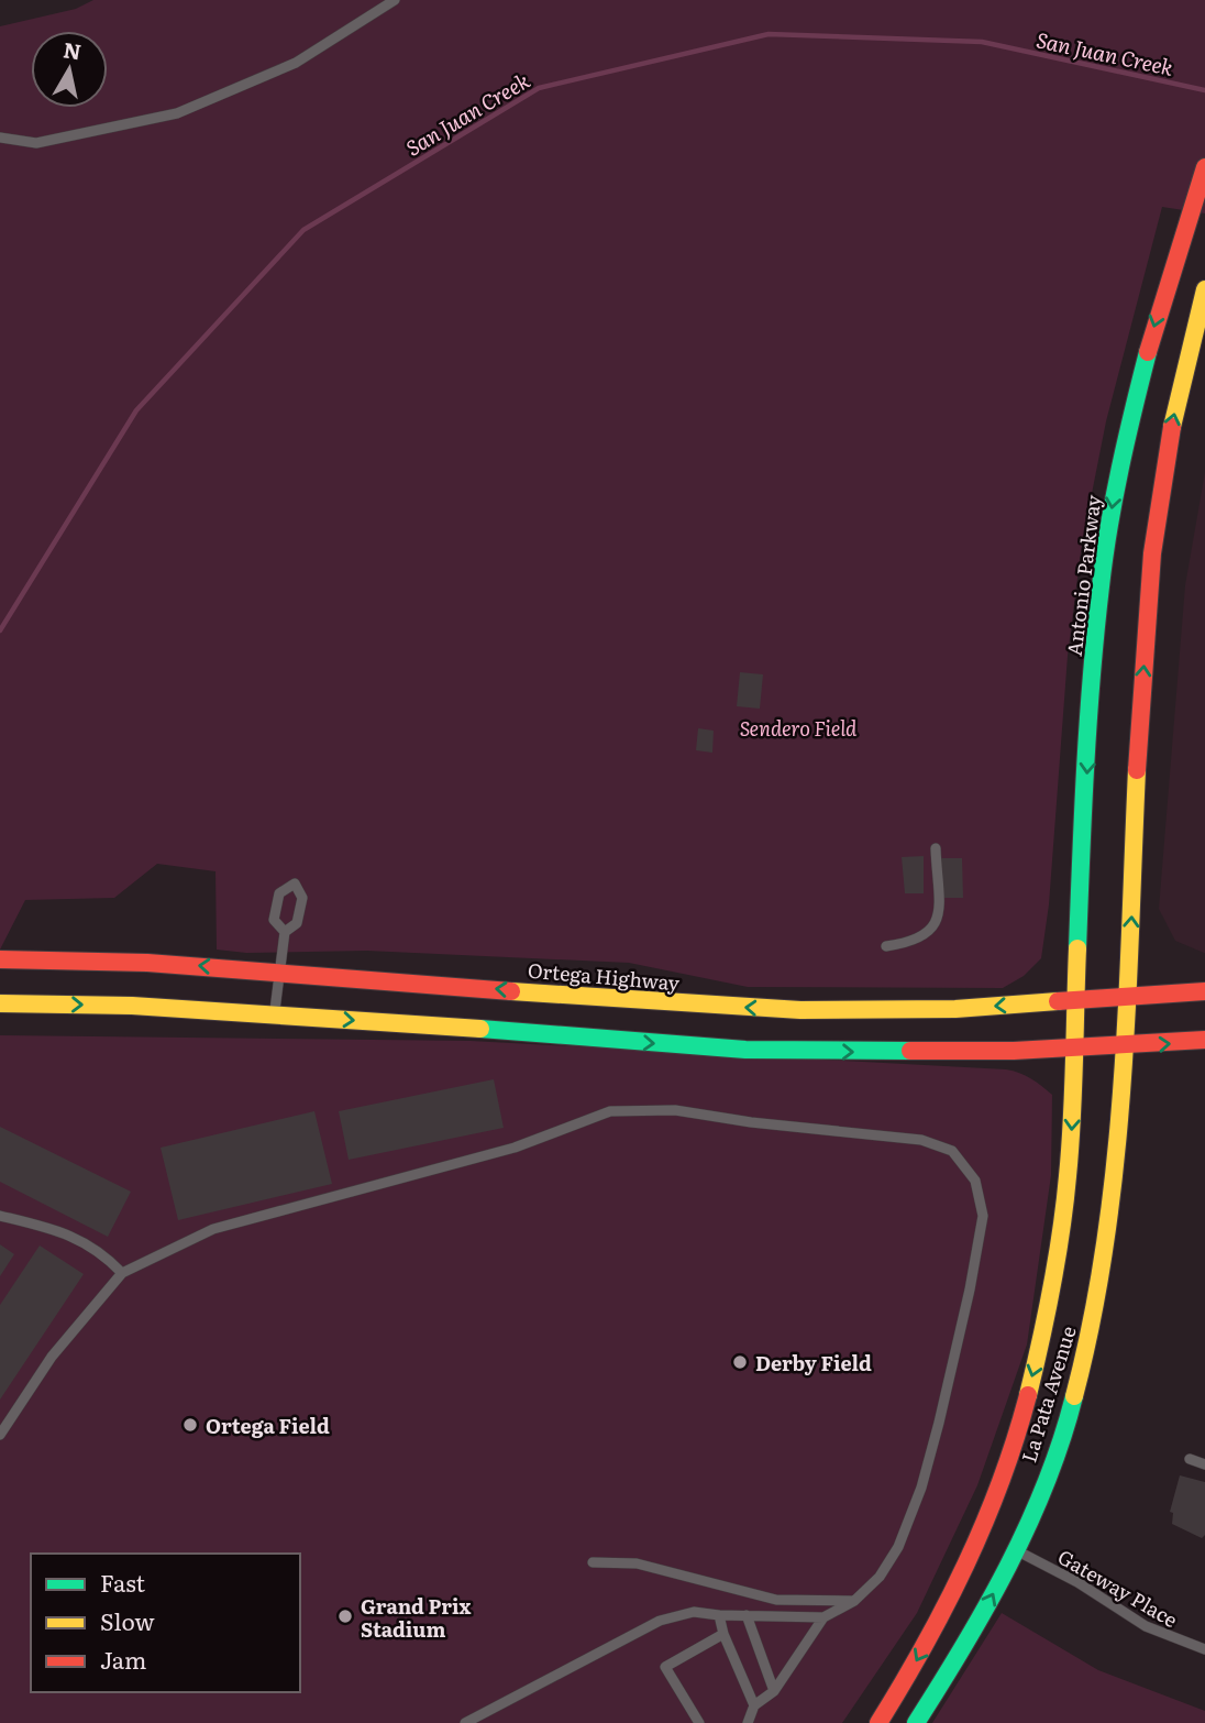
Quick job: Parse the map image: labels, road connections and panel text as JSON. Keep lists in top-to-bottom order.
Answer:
{
  "streets": {
    "main road": ["Antonio Parkway", "Ortega Highway", "La Pata Avenue"],
    "lane": ["Gateway Place"]
  },
  "crossings": [
    ["Antonio Parkway", "Ortega Highway"],
    ["Antonio Parkway", "La Pata Avenue"],
    ["La Pata Avenue", "Gateway Place"]
  ],
  "water": ["San Juan Creek"],
  "parks": ["Sendero Field"],
  "places": ["Derby Field", "Ortega Field", "Grand Prix Stadium"],
  "legend": ["Fast", "Slow", "Jam"],
  "north": "top"
}
